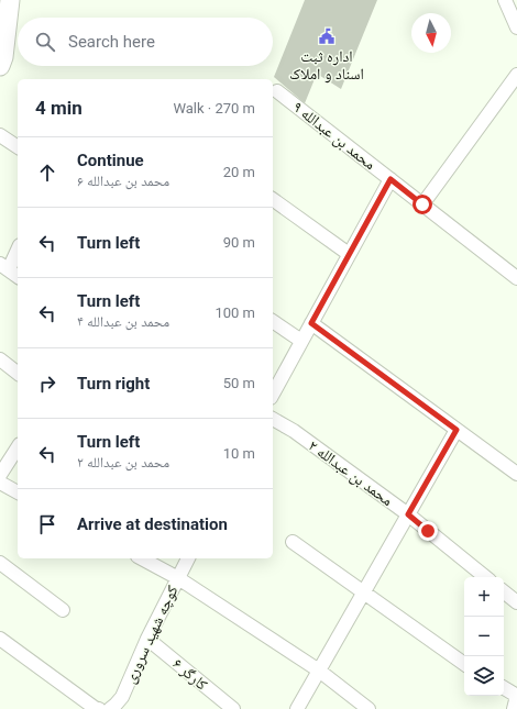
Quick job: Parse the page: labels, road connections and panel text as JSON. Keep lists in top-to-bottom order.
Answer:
{
  "streets": {
    "street": [
      "محمد بن عبدالله ۹",
      "محمد بن عبدالله ۲",
      "کوچه شهید سروری",
      "کارگر ۶"
    ]
  },
  "crossings": [
    ["کوچه شهید سروری", "کارگر ۶"]
  ],
  "places": {
    "public building": ["اداره ثبت اسناد و املاک"]
  },
  "north": "bottom",
  "page": {
    "search": "Search here",
    "heading": ["4 min", "Walk · 270 m"],
    "list": [
      ["Continue", "محمد بن عبدالله ۶", "20 m"],
      ["Turn left", "90 m"],
      ["Turn left", "محمد بن عبدالله ۴", "100 m"],
      ["Turn right", "50 m"],
      ["Turn left", "محمد بن عبدالله ۲", "10 m"],
      "Arrive at destination"
    ],
    "map_buttons": ["+", "−"]
  }
}
